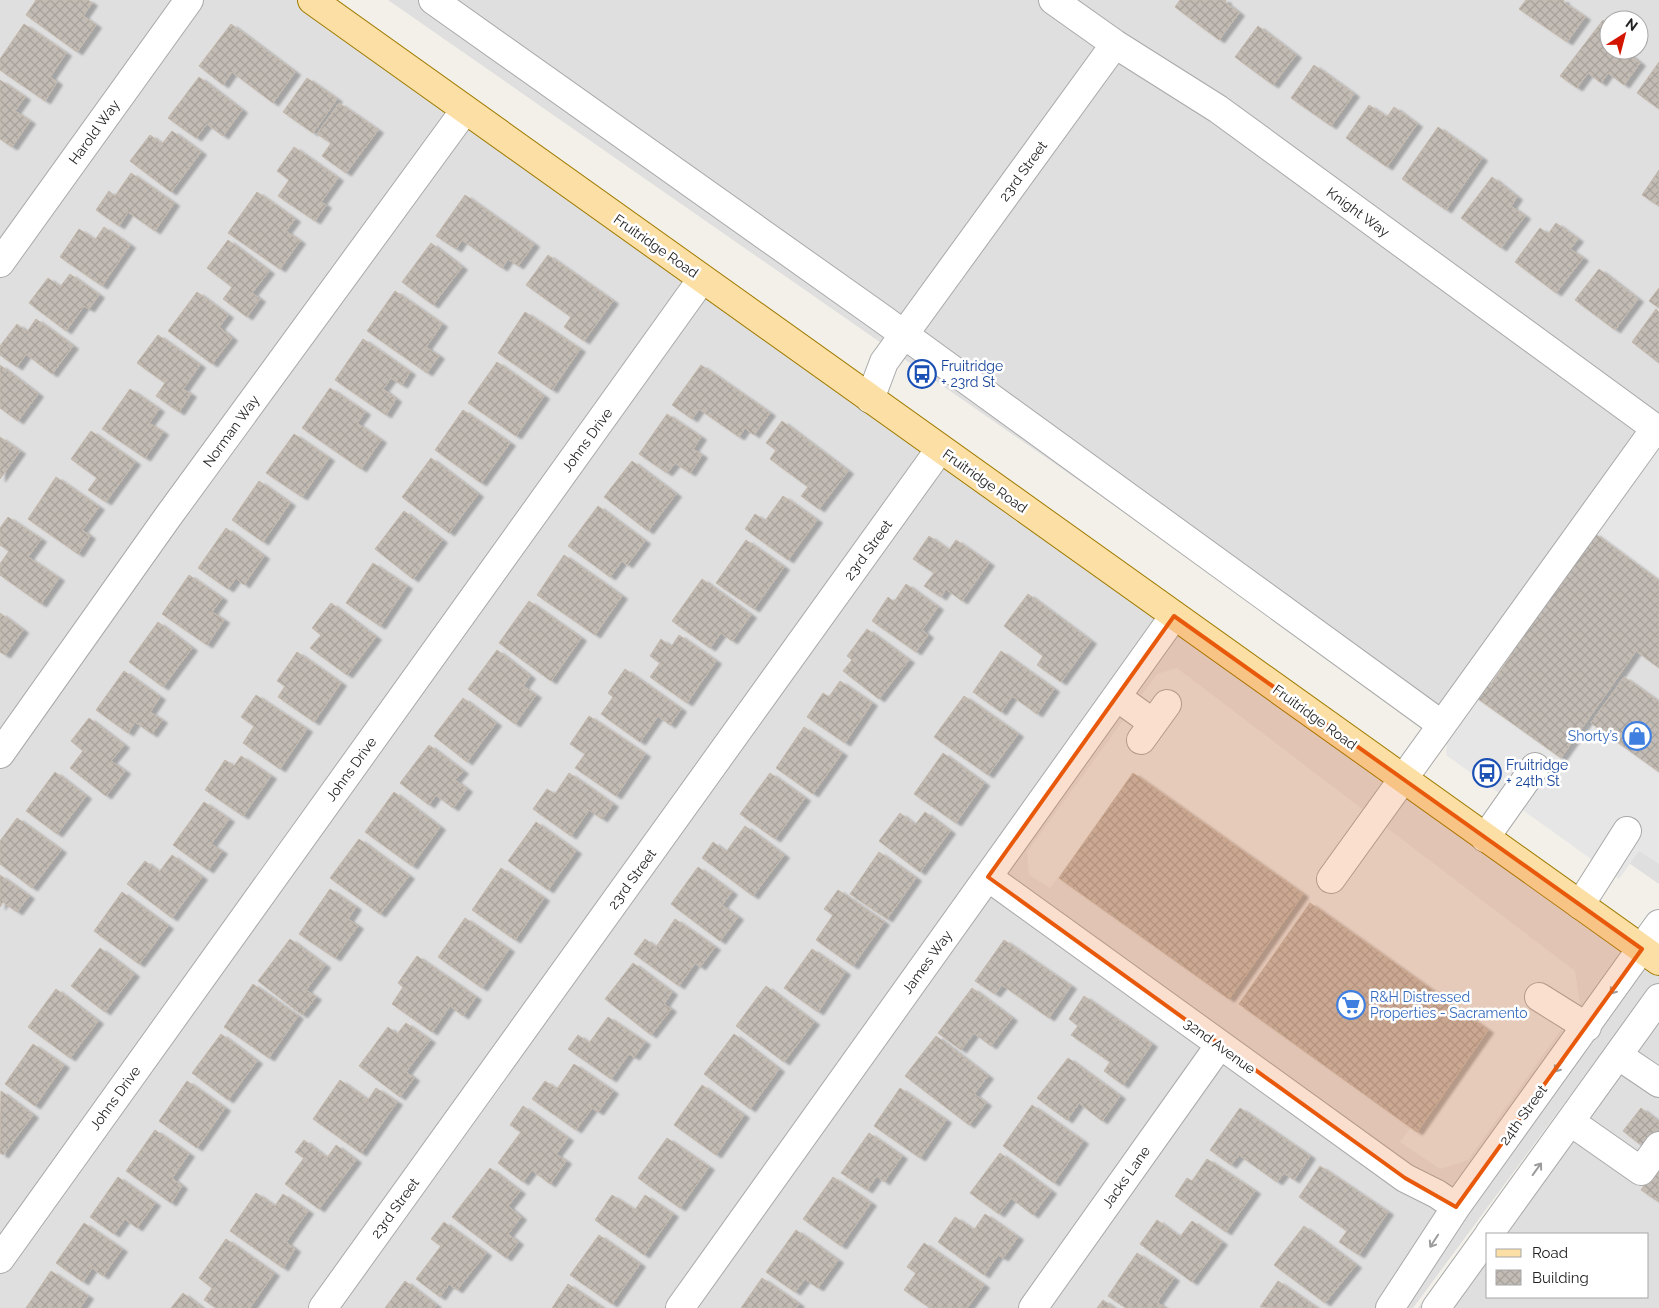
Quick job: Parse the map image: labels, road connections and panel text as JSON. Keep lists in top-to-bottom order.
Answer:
{
  "streets": {
    "main road": ["Fruitridge Road"],
    "street": [
      "Harold Way",
      "23rd Street",
      "Knight Way",
      "Norman Way",
      "Johns Drive",
      "James Way",
      "32nd Avenue",
      "24th Street",
      "Jacks Lane"
    ]
  },
  "crossings": [
    ["23rd Street", "Knight Way"],
    ["23rd Street", "Fruitridge Road"],
    ["Fruitridge Road", "Norman Way"],
    ["Fruitridge Road", "Johns Drive"],
    ["Fruitridge Road", "James Way"],
    ["Fruitridge Road", "24th Street"],
    ["James Way", "32nd Avenue"],
    ["32nd Avenue", "24th Street"],
    ["32nd Avenue", "Jacks Lane"]
  ],
  "places": {
    "bus stop": ["Fruitridge + 23rd St", "Fruitridge + 24th St"],
    "shop": ["Shorty’s"],
    "supermarket": ["R&H Distressed Properties - Sacramento"]
  },
  "legend": ["Road", "Building"],
  "north": "top right"
}
